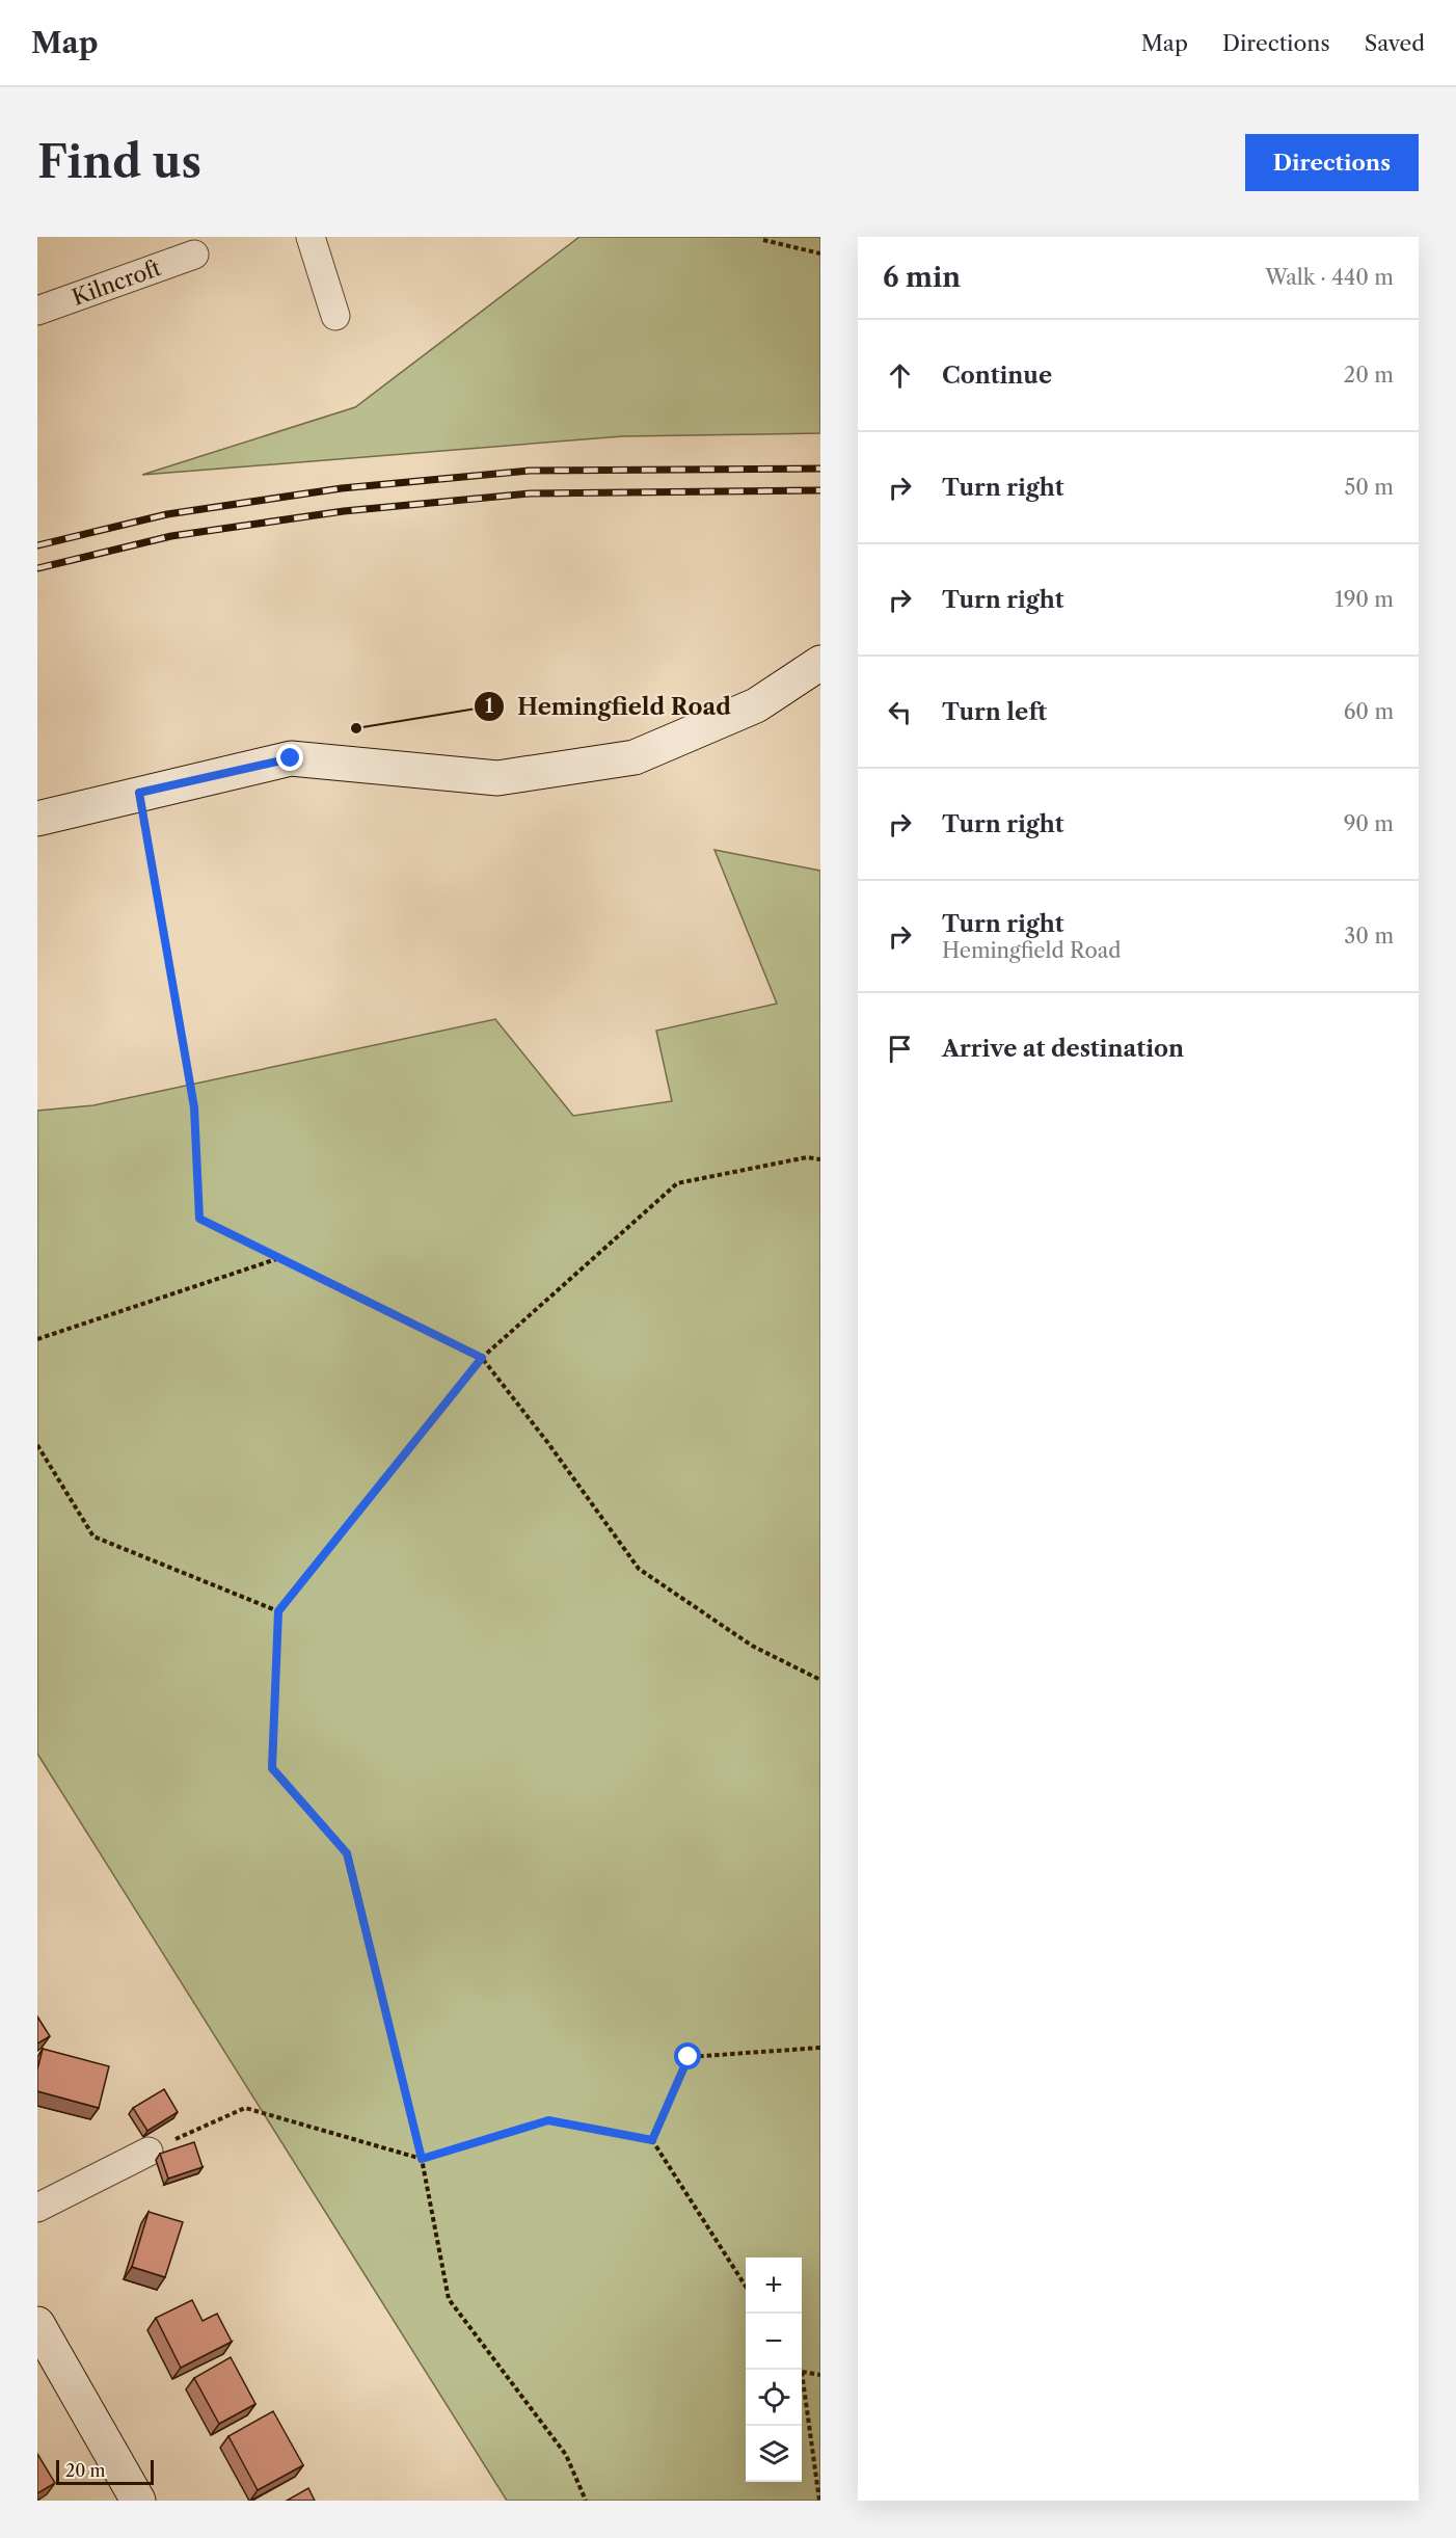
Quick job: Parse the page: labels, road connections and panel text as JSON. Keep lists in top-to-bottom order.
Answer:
{
  "streets": {
    "street": ["Kilncroft"]
  },
  "places": ["Hemingfield Road"],
  "scale_bar": "20 m",
  "page": {
    "header": "Map",
    "nav": ["Map", "Directions", "Saved"],
    "buttons": "Directions",
    "title": "Find us",
    "heading": ["6 min", "Walk · 440 m"],
    "list": [
      ["Continue", "20 m"],
      ["Turn right", "50 m"],
      ["Turn right", "190 m"],
      ["Turn left", "60 m"],
      ["Turn right", "90 m"],
      ["Turn right", "Hemingfield Road", "30 m"],
      "Arrive at destination"
    ],
    "map_buttons": ["+", "−"],
    "scale": "20 m"
  }
}
